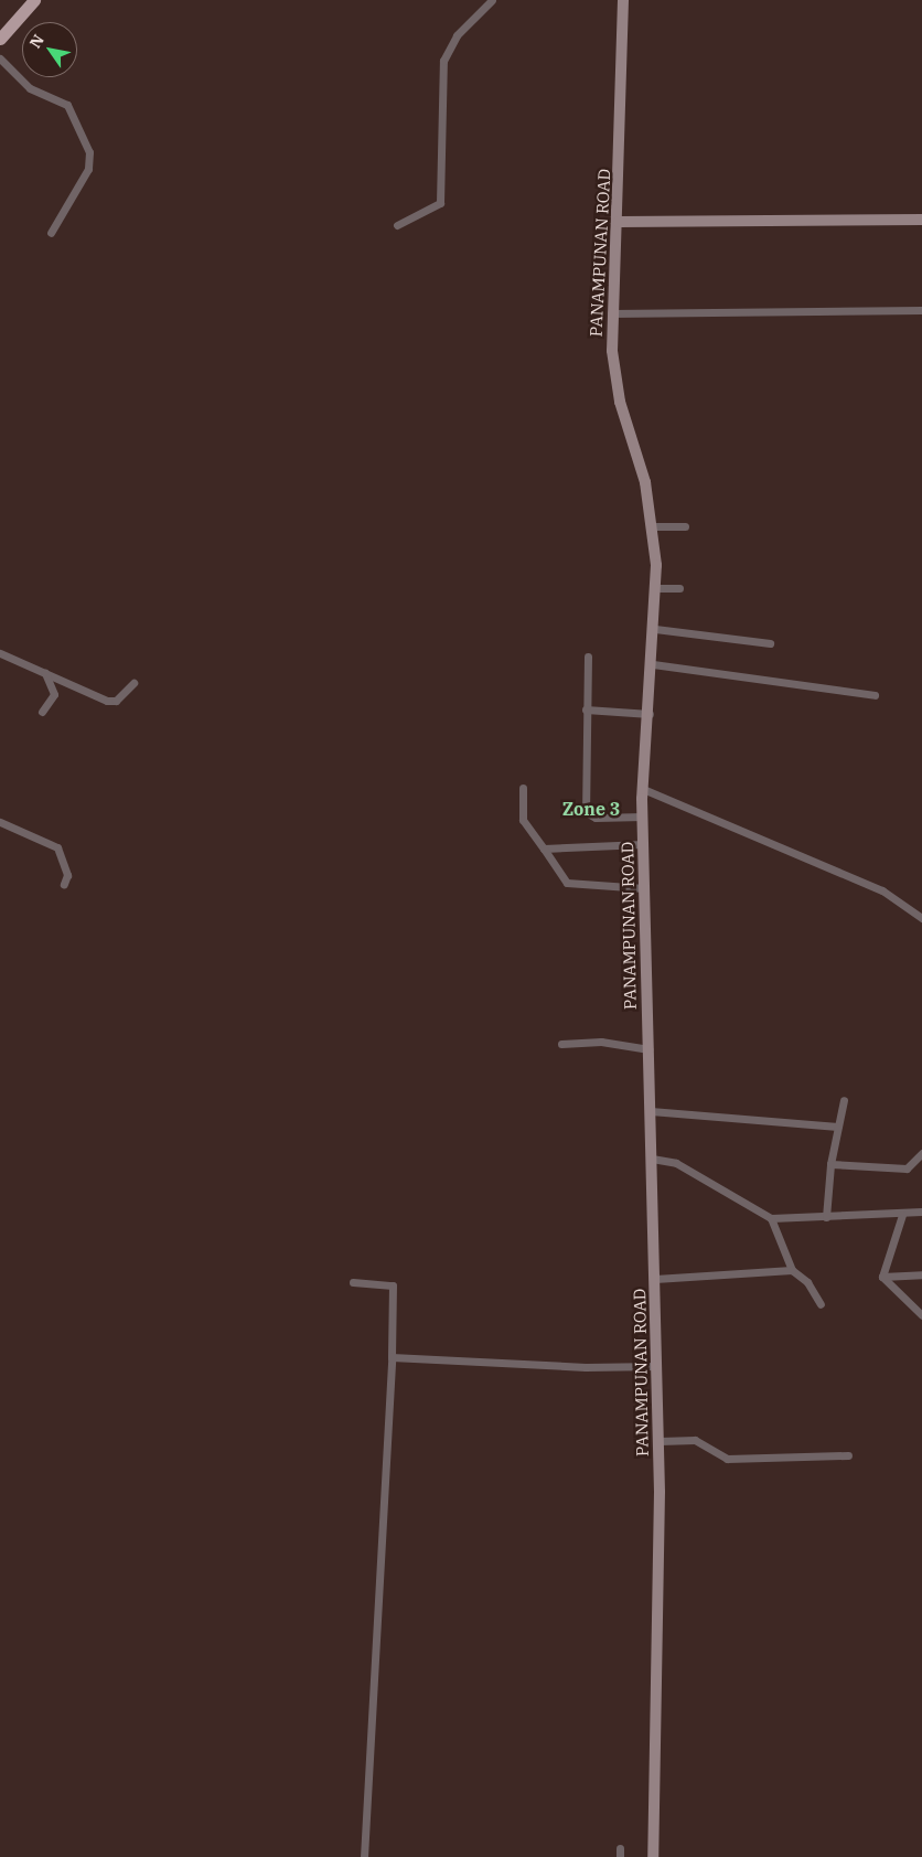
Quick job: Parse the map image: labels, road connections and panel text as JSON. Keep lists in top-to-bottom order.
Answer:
{
  "streets": {
    "street": ["PANAMPUNAN ROAD"]
  },
  "districts": ["Zone 3"],
  "north": "top left"
}
